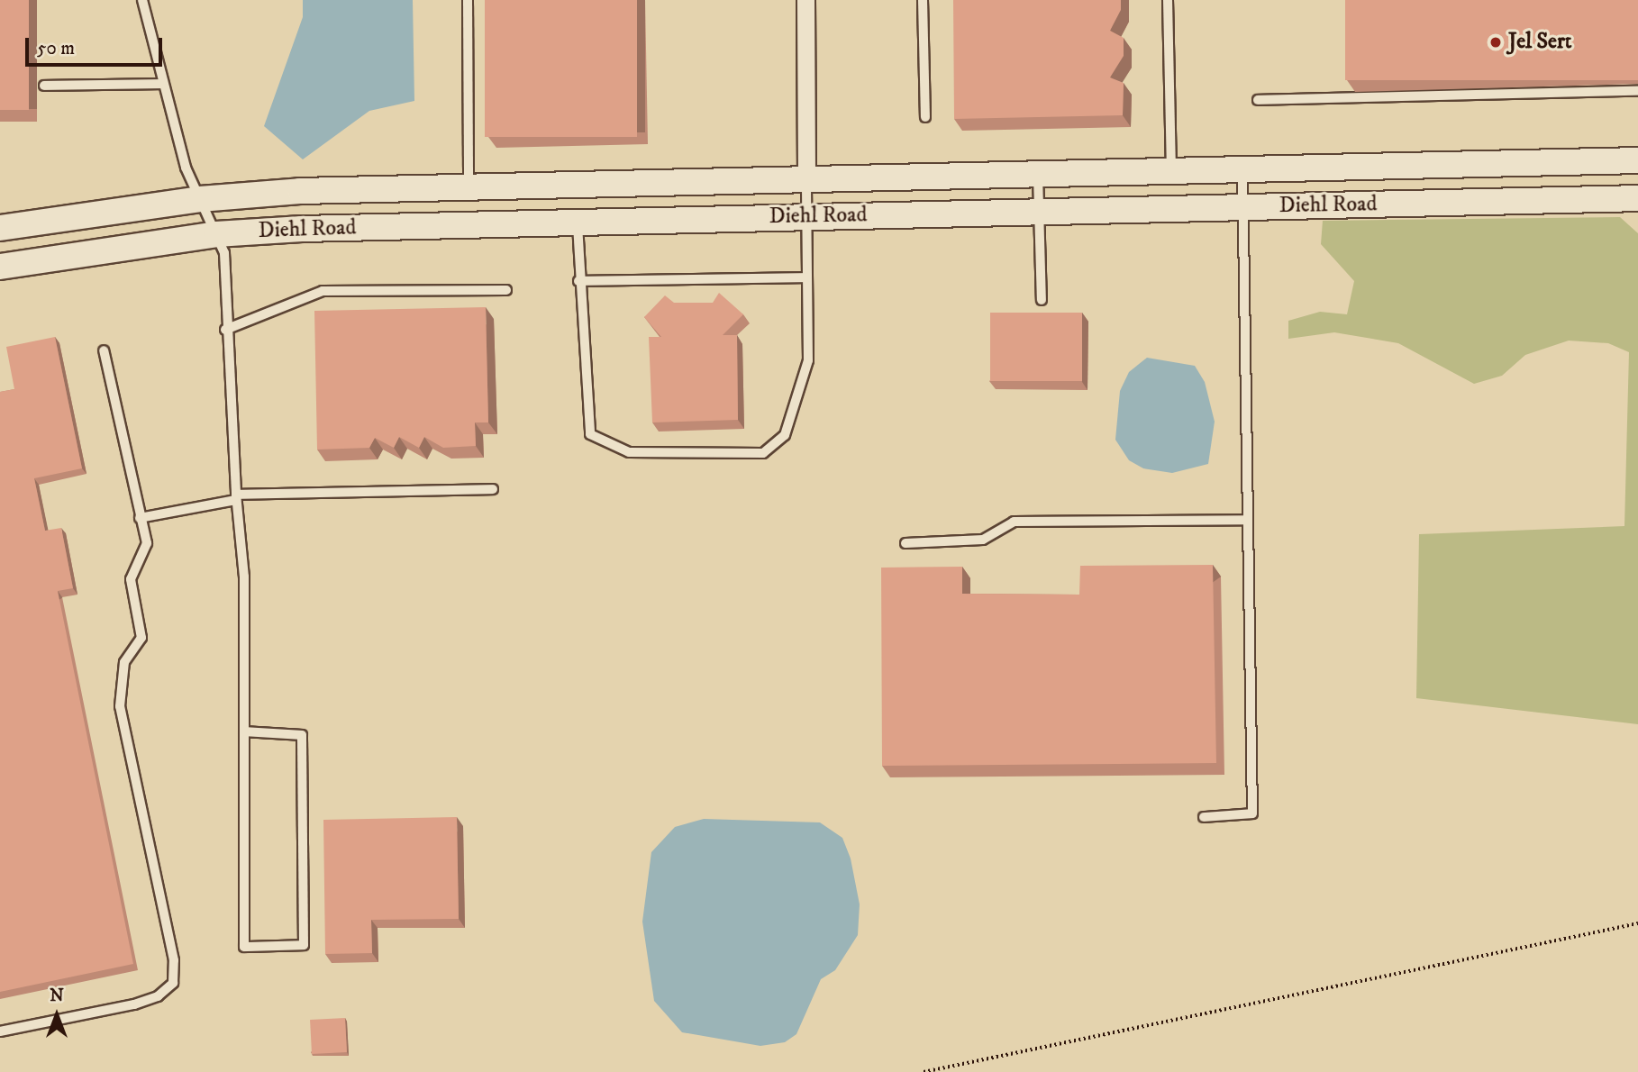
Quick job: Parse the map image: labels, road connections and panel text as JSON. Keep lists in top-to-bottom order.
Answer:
{
  "streets": {
    "street": ["Diehl Road"]
  },
  "places": ["Jel Sert"],
  "scale_bar": "50 m",
  "north": "top"
}
